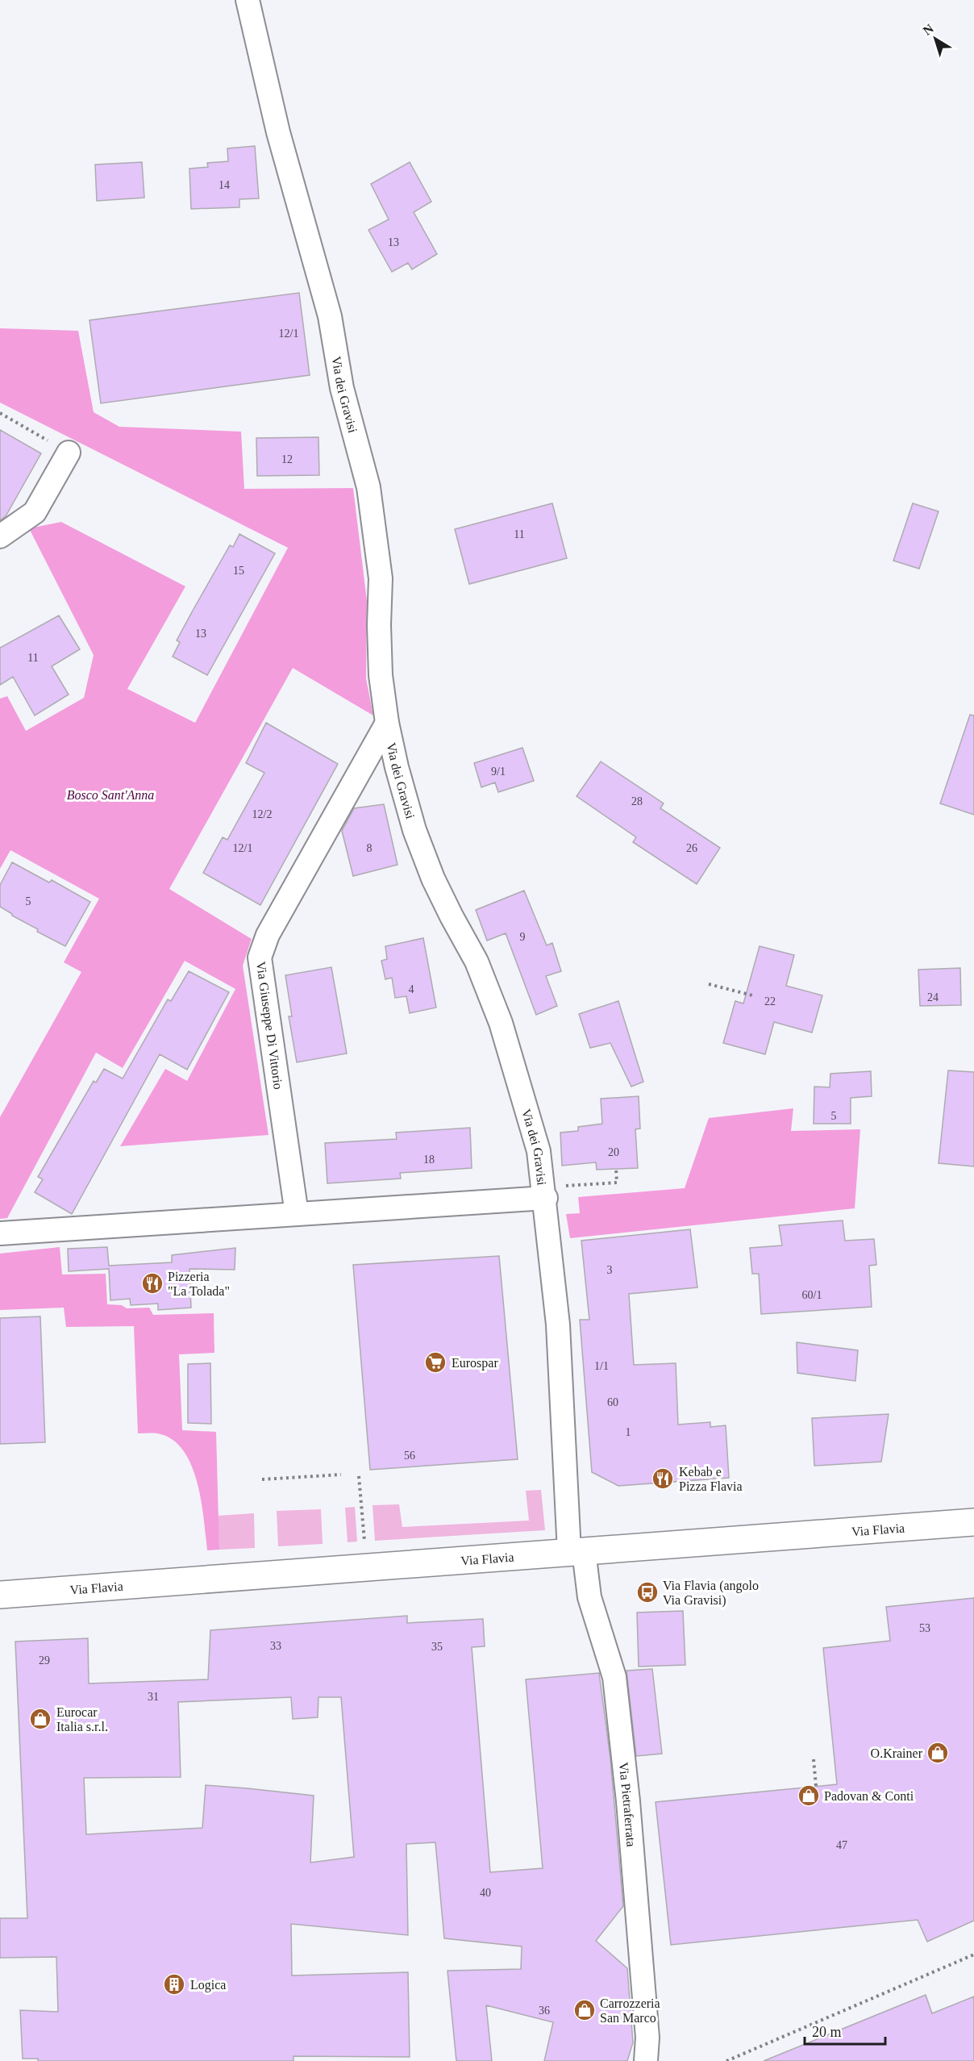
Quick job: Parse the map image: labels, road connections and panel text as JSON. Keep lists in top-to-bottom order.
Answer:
{
  "streets": {
    "main road": ["Via Flavia"],
    "street": ["Via dei Gravisi", "Via Giuseppe Di Vittorio", "Via Pietraferrata"]
  },
  "crossings": [
    ["Via dei Gravisi", "Via Giuseppe Di Vittorio"],
    ["Via dei Gravisi", "Via Flavia"],
    ["Via dei Gravisi", "Via Pietraferrata"],
    ["Via Flavia", "Via Pietraferrata"]
  ],
  "parks": ["Bosco Sant'Anna"],
  "places": {
    "restaurant": ["Pizzeria \"La Tolada\"", "Kebab e Pizza Flavia"],
    "supermarket": ["Eurospar"],
    "bus stop": ["Via Flavia (angolo Via Gravisi)"],
    "shop": [
      "Eurocar Italia s.r.l.",
      "O.Krainer",
      "Padovan & Conti",
      "Carrozzeria San Marco"
    ],
    "building": ["Logica"]
  },
  "house_numbers": [
    "14",
    "13",
    "12/1",
    "12",
    "11",
    "15",
    "13",
    "11",
    "9/1",
    "28",
    "12/2",
    "12/1",
    "8",
    "26",
    "5",
    "9",
    "4",
    "24",
    "22",
    "5",
    "20",
    "18",
    "3",
    "60/1",
    "1/1",
    "60",
    "1",
    "56",
    "53",
    "33",
    "35",
    "29",
    "31",
    "47",
    "40",
    "36"
  ],
  "scale_bar": "20 m",
  "north": "top left"
}
